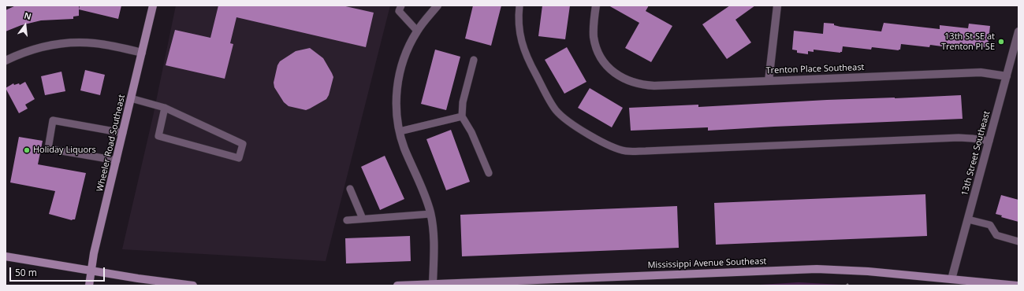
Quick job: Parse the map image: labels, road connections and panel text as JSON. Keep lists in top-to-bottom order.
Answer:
{
  "streets": {
    "main road": ["Wheeler Road Southeast", "Mississippi Avenue Southeast"],
    "street": ["Trenton Place Southeast", "13th Street Southeast"]
  },
  "crossings": [
    ["Trenton Place Southeast", "13th Street Southeast"],
    ["13th Street Southeast", "Mississippi Avenue Southeast"]
  ],
  "places": ["13th St SE at Trenton Pl SE", "Holiday Liquors"],
  "scale_bar": "50 m",
  "north": "top"
}
